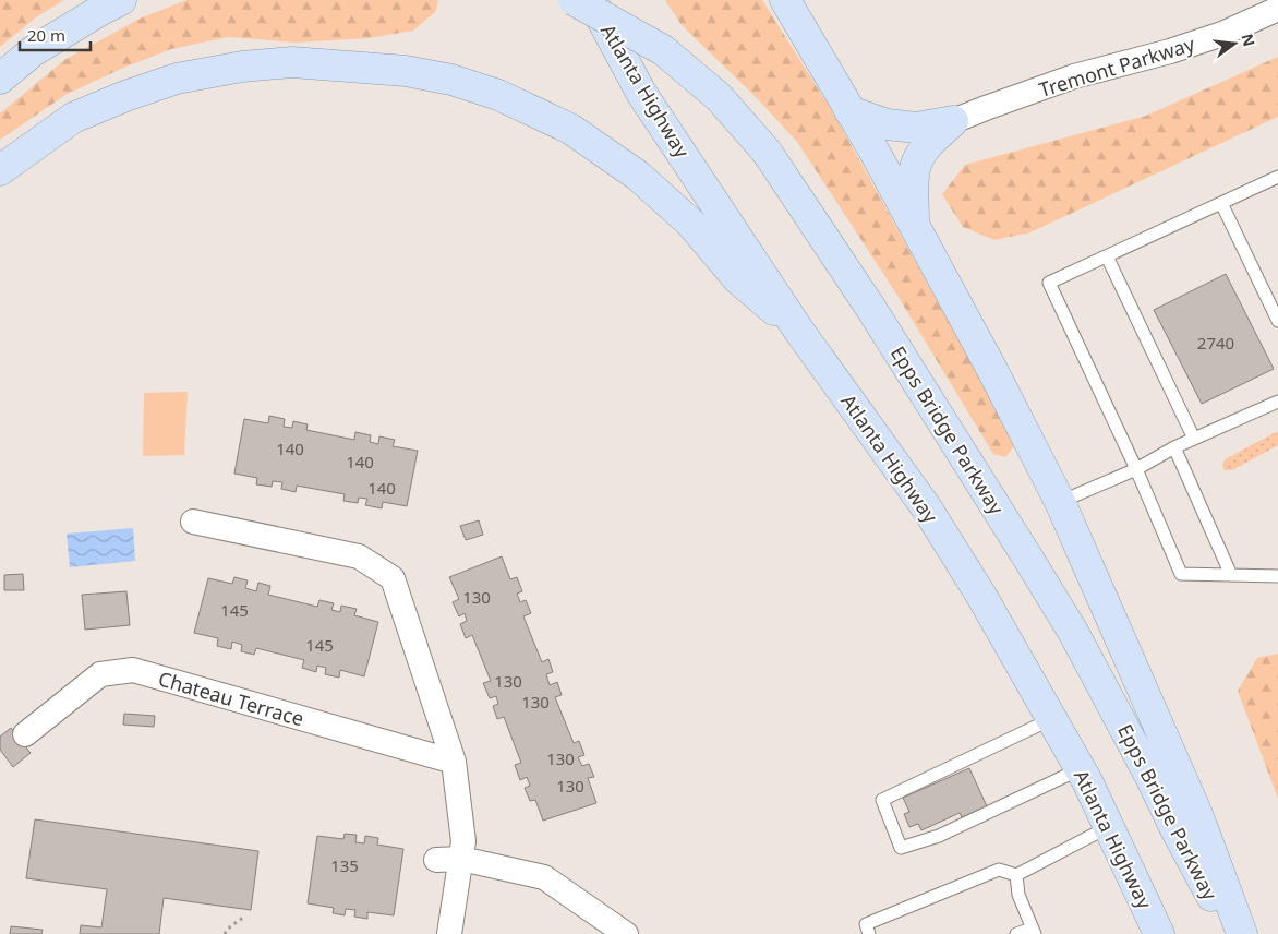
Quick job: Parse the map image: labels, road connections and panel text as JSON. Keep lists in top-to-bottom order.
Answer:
{
  "streets": {
    "main road": ["Atlanta Highway", "Epps Bridge Parkway"],
    "street": ["Tremont Parkway", "Chateau Terrace"]
  },
  "house_numbers": [
    "2740",
    "140",
    "140",
    "140",
    "130",
    "145",
    "145",
    "130",
    "130",
    "130",
    "130",
    "135"
  ],
  "scale_bar": "20 m",
  "north": "right"
}
